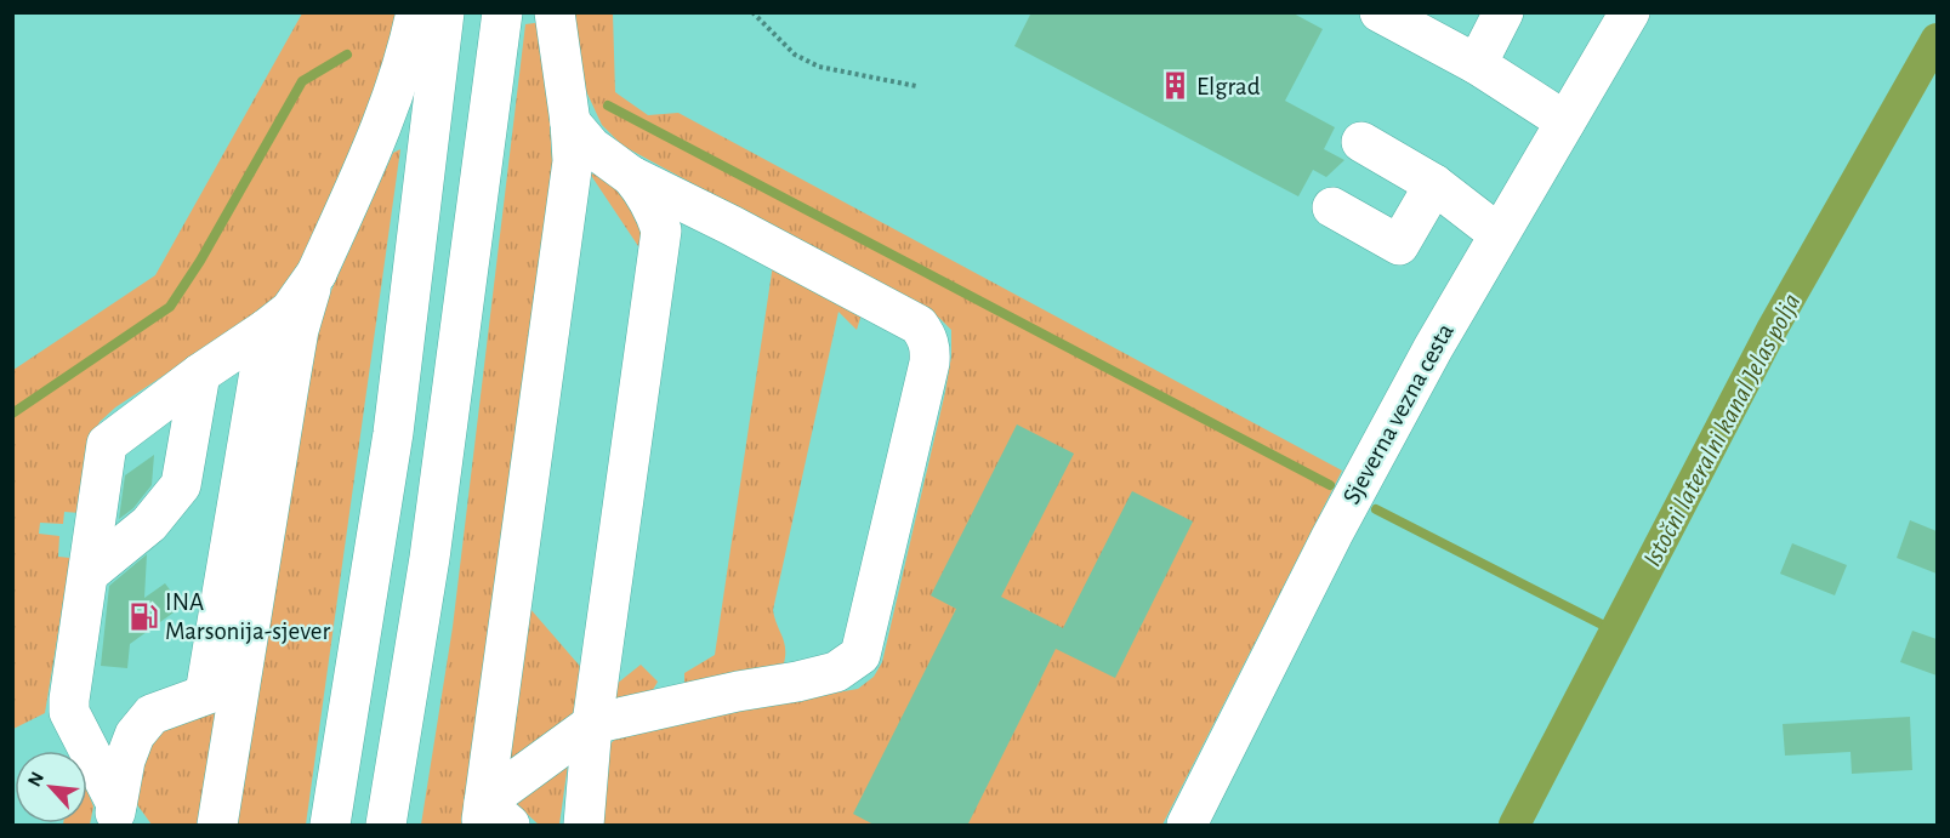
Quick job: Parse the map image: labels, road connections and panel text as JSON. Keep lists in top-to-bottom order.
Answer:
{
  "streets": {
    "main road": ["Sjeverna vezna cesta"]
  },
  "water": ["Istočni lateralni kanal Jelas polja"],
  "places": {
    "building": ["Elgrad"],
    "fuel station": ["INA Marsonija-sjever"]
  },
  "north": "top left"
}
